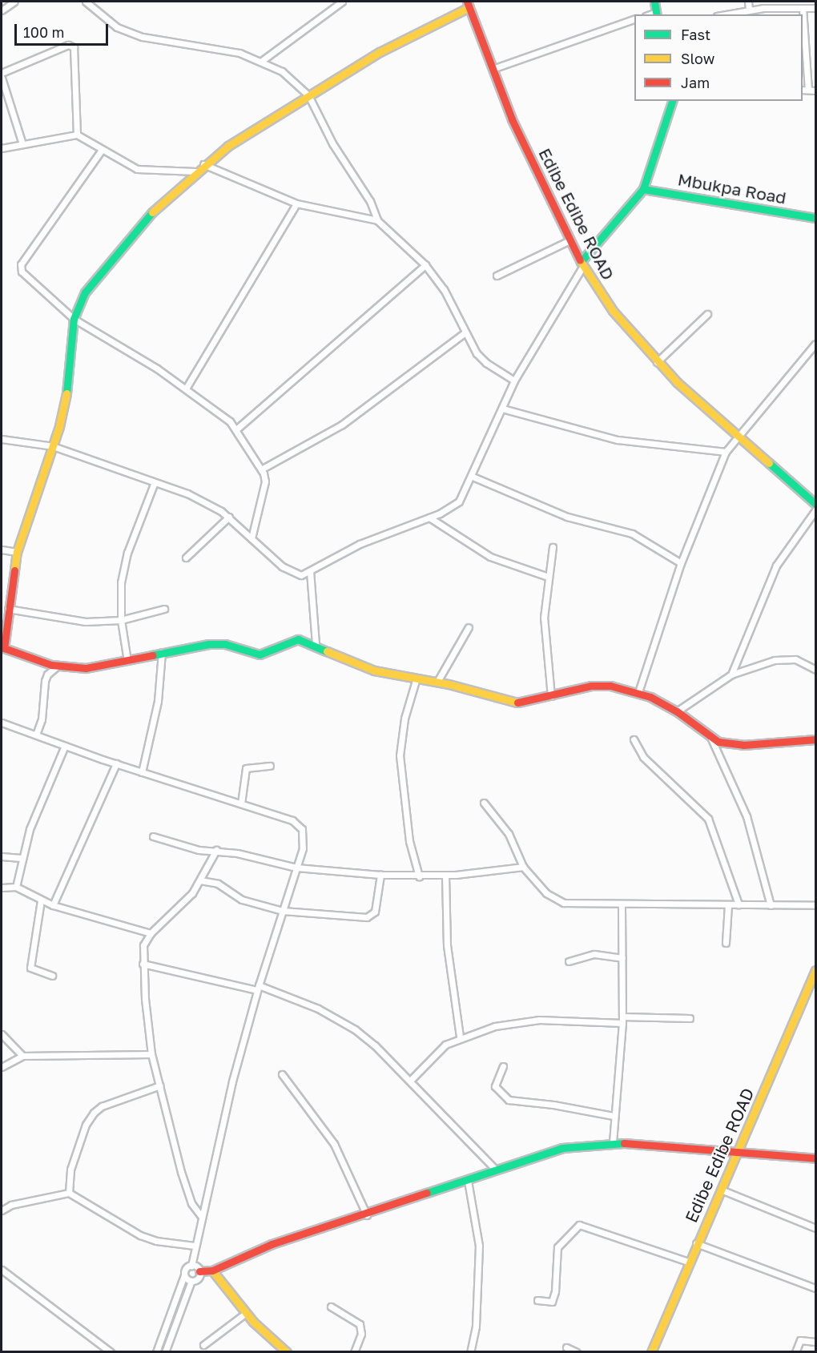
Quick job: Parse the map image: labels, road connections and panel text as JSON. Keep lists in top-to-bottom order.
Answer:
{
  "streets": {
    "street": ["Mbukpa Road", "Edibe Edibe ROAD"]
  },
  "legend": ["Fast", "Slow", "Jam"],
  "scale_bar": "100 m"
}
